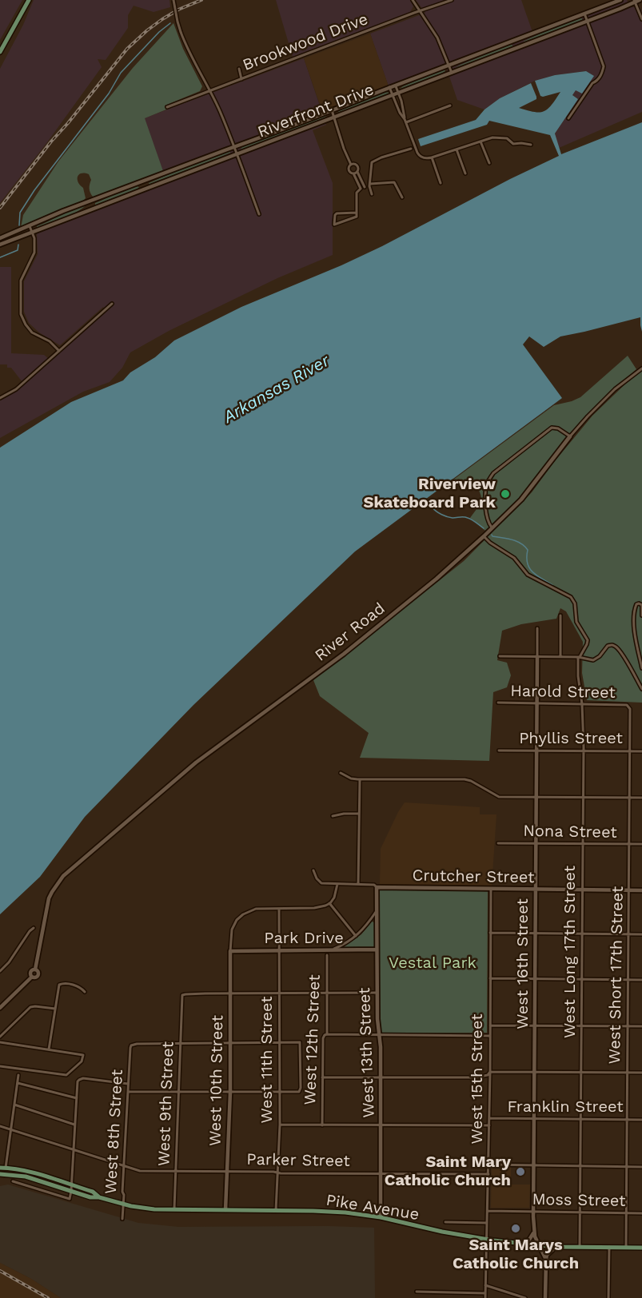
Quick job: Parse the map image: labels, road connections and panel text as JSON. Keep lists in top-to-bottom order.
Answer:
{
  "streets": {
    "main road": ["Pike Avenue"],
    "street": [
      "Brookwood Drive",
      "Riverfront Drive",
      "River Road",
      "Harold Street",
      "Phyllis Street",
      "Nona Street",
      "Crutcher Street",
      "Park Drive",
      "West Long 17th Street",
      "West 16th Street",
      "West Short 17th Street",
      "West 12th Street",
      "West 13th Street",
      "West 11th Street",
      "West 15th Street",
      "West 10th Street",
      "West 9th Street",
      "Franklin Street",
      "West 8th Street",
      "Parker Street",
      "Moss Street"
    ]
  },
  "crossings": [
    ["River Road", "West Long 17th Street"],
    ["Harold Street", "West Long 17th Street"],
    ["Harold Street", "West 16th Street"],
    ["Harold Street", "West Short 17th Street"],
    ["Phyllis Street", "West Long 17th Street"],
    ["Phyllis Street", "West 16th Street"],
    ["Phyllis Street", "West Short 17th Street"],
    ["Nona Street", "West Long 17th Street"],
    ["Nona Street", "West 16th Street"],
    ["Nona Street", "West Short 17th Street"],
    ["Crutcher Street", "West Long 17th Street"],
    ["Crutcher Street", "West 16th Street"],
    ["Crutcher Street", "West Short 17th Street"],
    ["Crutcher Street", "West 13th Street"],
    ["Crutcher Street", "West 15th Street"],
    ["Park Drive", "West 12th Street"],
    ["Park Drive", "West 13th Street"],
    ["Park Drive", "West 11th Street"],
    ["Park Drive", "West 10th Street"],
    ["West Long 17th Street", "Franklin Street"],
    ["West Long 17th Street", "Moss Street"],
    ["West Long 17th Street", "Pike Avenue"],
    ["West 16th Street", "Franklin Street"],
    ["West 16th Street", "Moss Street"],
    ["West 16th Street", "Pike Avenue"],
    ["West Short 17th Street", "Franklin Street"],
    ["West Short 17th Street", "Moss Street"],
    ["West Short 17th Street", "Pike Avenue"],
    ["West 12th Street", "Franklin Street"],
    ["West 13th Street", "Franklin Street"],
    ["West 13th Street", "Parker Street"],
    ["West 13th Street", "Pike Avenue"],
    ["West 11th Street", "Franklin Street"],
    ["West 11th Street", "Parker Street"],
    ["West 11th Street", "Pike Avenue"],
    ["West 15th Street", "Franklin Street"],
    ["West 15th Street", "Parker Street"],
    ["West 15th Street", "Moss Street"],
    ["West 15th Street", "Pike Avenue"],
    ["West 10th Street", "West 9th Street"],
    ["West 10th Street", "Parker Street"],
    ["West 10th Street", "Pike Avenue"],
    ["West 9th Street", "West 8th Street"],
    ["West 9th Street", "Parker Street"],
    ["West 9th Street", "Pike Avenue"],
    ["West 8th Street", "Parker Street"],
    ["West 8th Street", "Pike Avenue"]
  ],
  "water": ["Arkansas River"],
  "parks": ["Vestal Park"],
  "places": ["Riverview Skateboard Park", "Saint Mary Catholic Church", "Saint Marys Catholic Church"]
}
